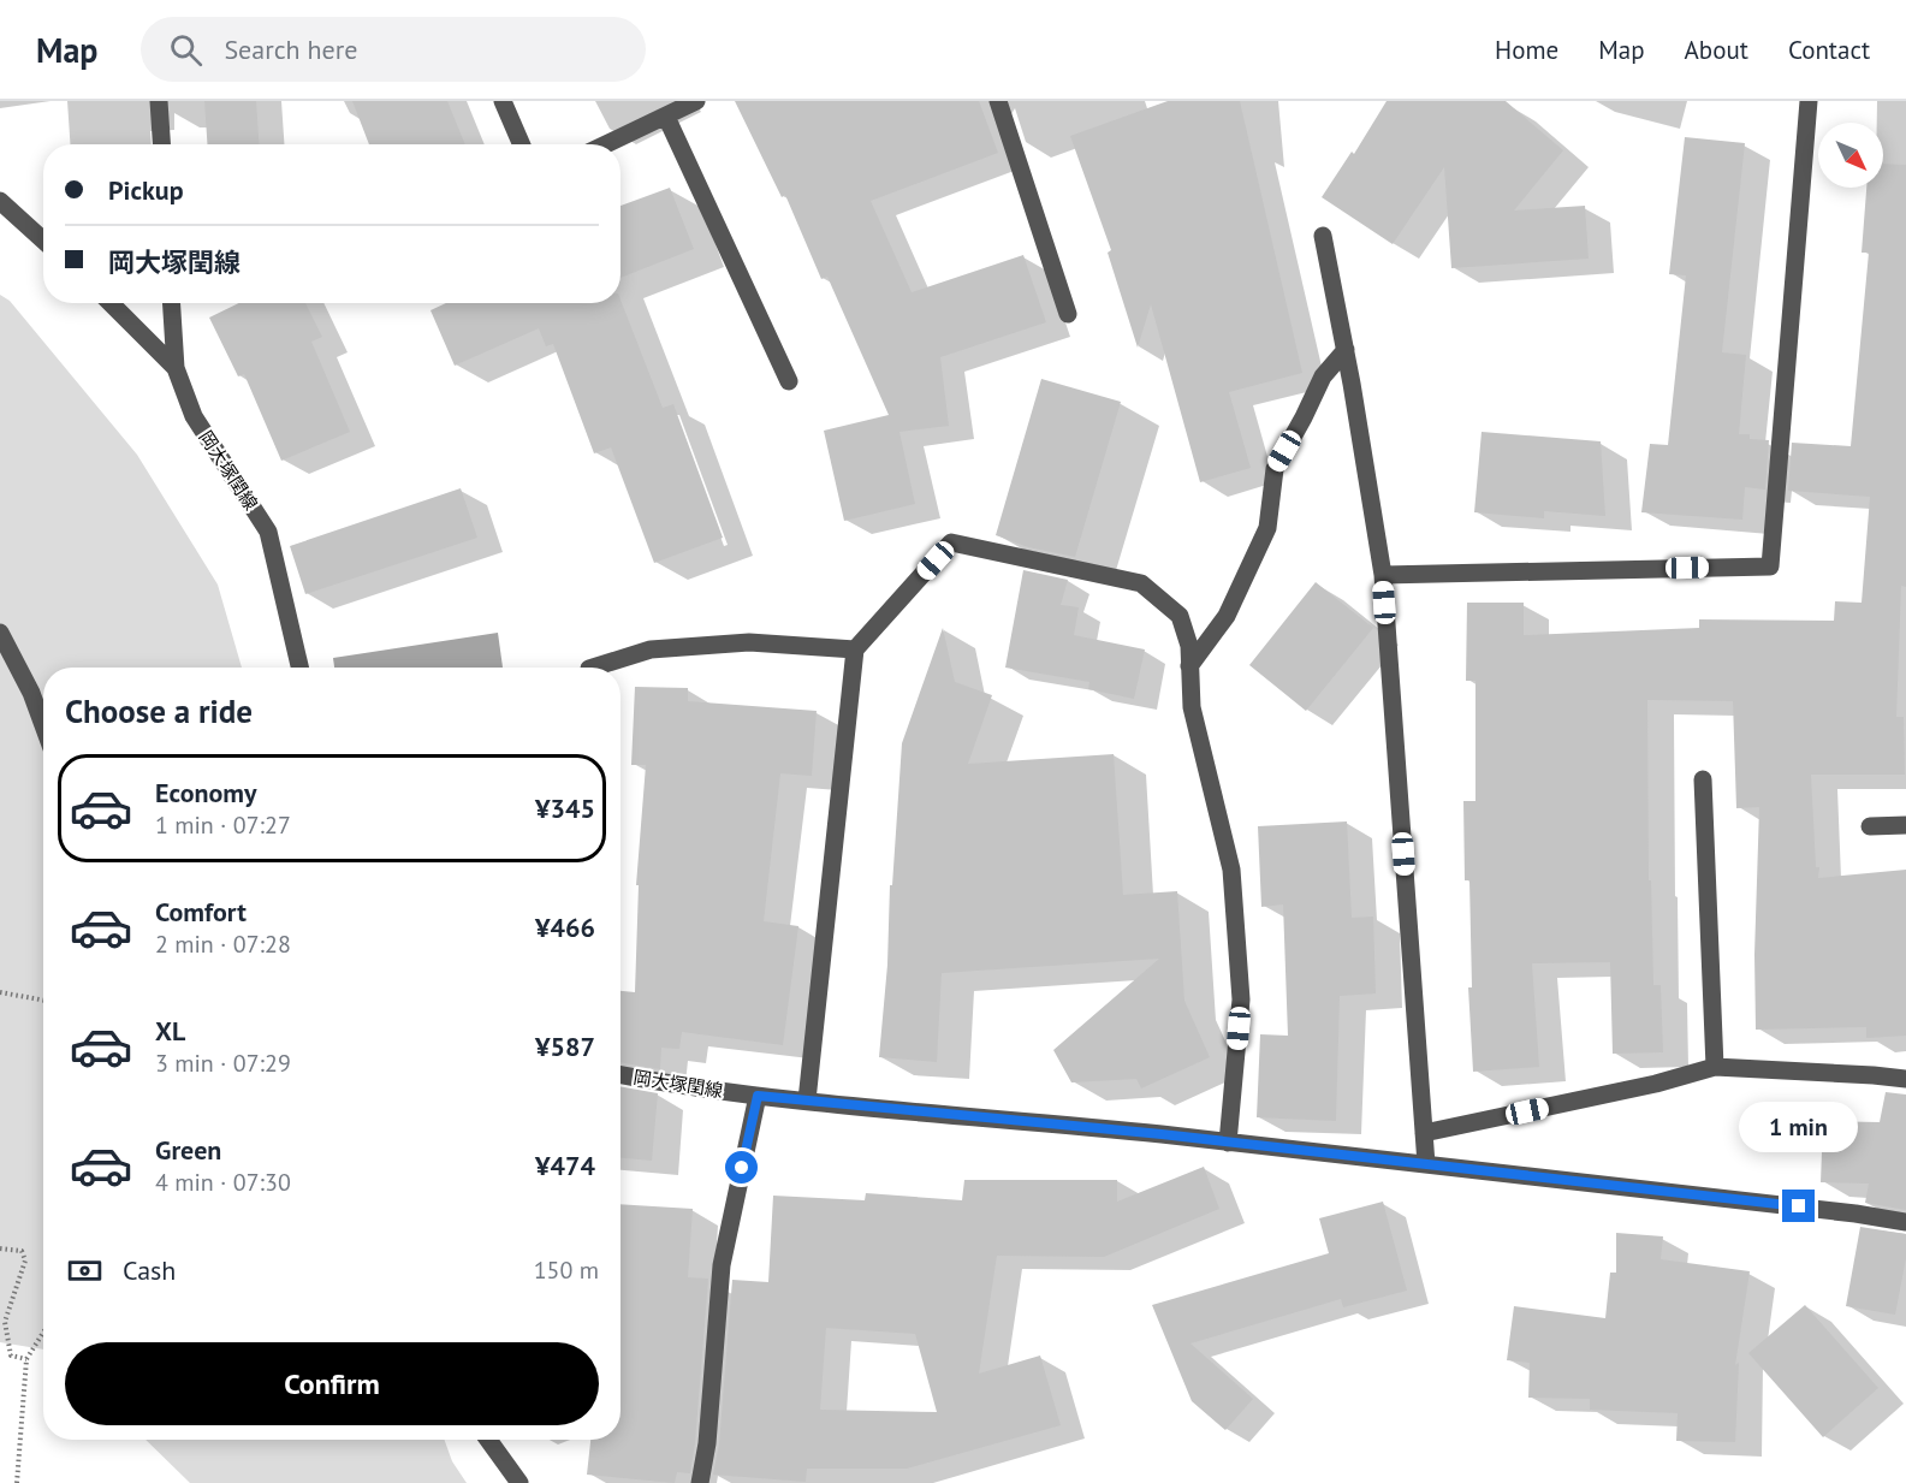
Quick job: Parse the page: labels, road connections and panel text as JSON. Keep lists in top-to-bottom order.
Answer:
{
  "streets": {
    "street": ["岡大塚閏線"]
  },
  "north": "bottom right",
  "page": {
    "header": "Map",
    "search": "Search here",
    "nav": [
      "Home",
      "Map",
      "About",
      "Contact"
    ],
    "banner": ["Pickup", "岡大塚閏線"],
    "heading": "Choose a ride",
    "list": [
      {
        "name": "Economy",
        "note": "1 min · 07:27",
        "value": "¥345"
      },
      {
        "name": "Comfort",
        "note": "2 min · 07:28",
        "value": "¥466"
      },
      {
        "name": "XL",
        "note": "3 min · 07:29",
        "value": "¥587"
      },
      {
        "name": "Green",
        "note": "4 min · 07:30",
        "value": "¥474"
      }
    ],
    "bubble": "1 min",
    "pay": ["Cash", "150 m"],
    "buttons": "Confirm"
  }
}
